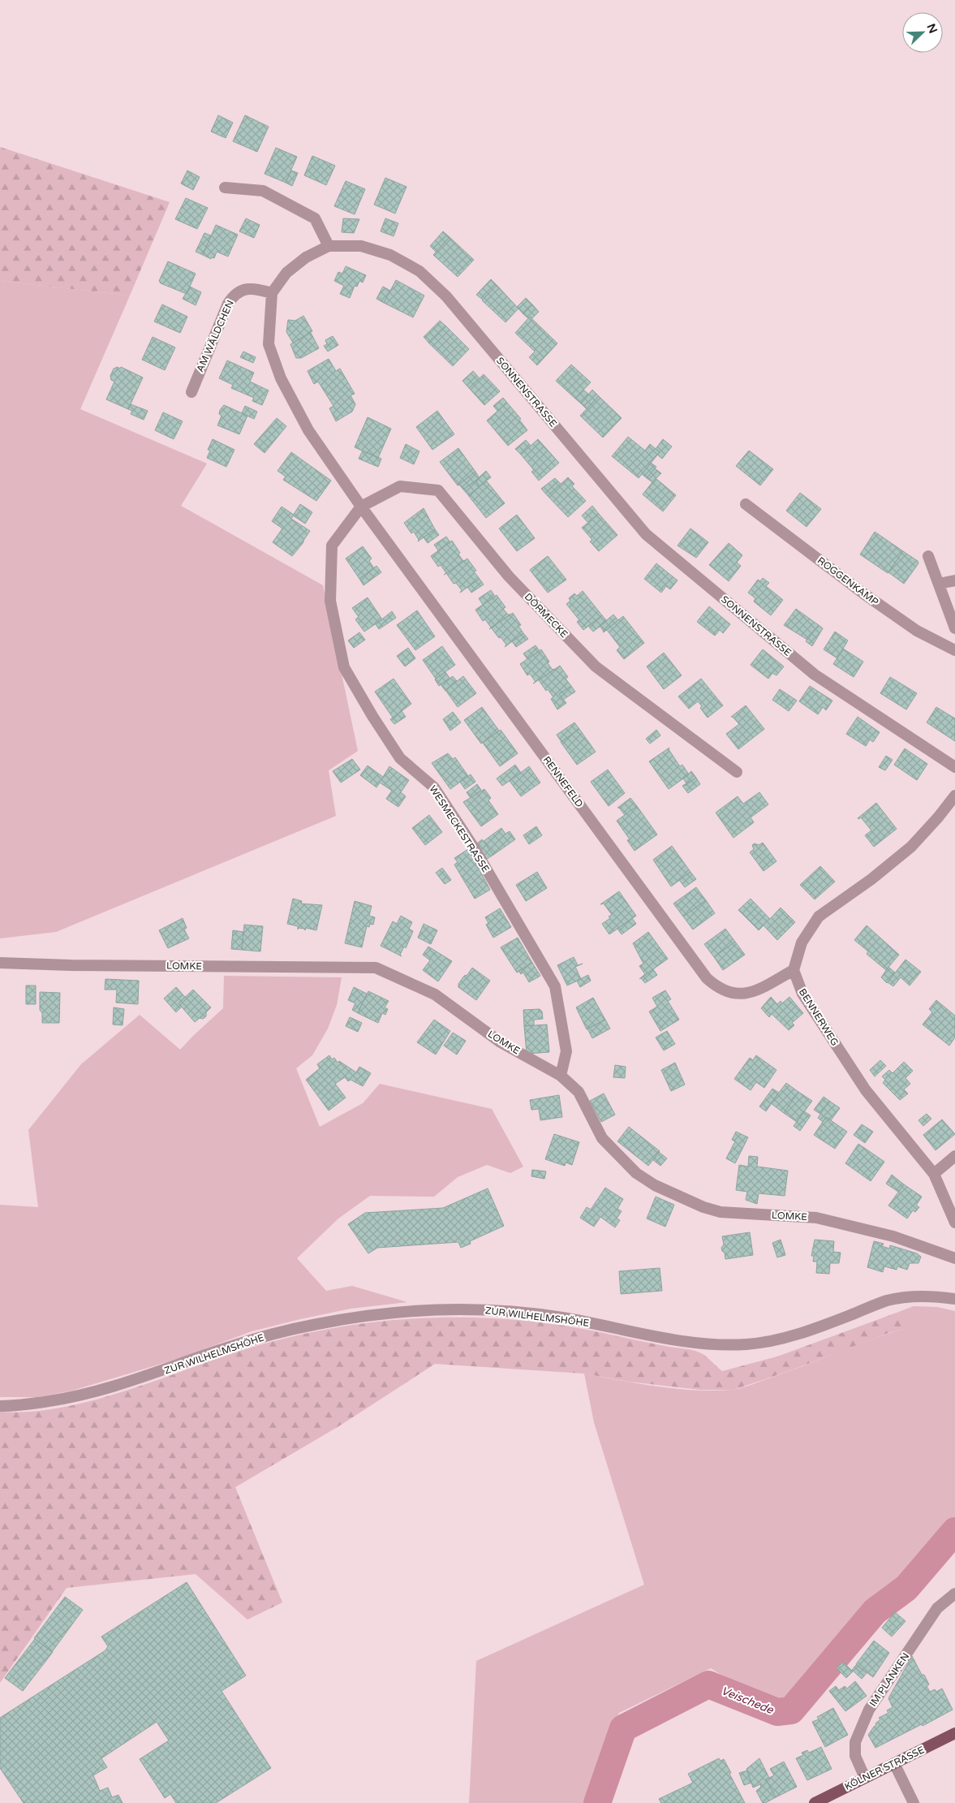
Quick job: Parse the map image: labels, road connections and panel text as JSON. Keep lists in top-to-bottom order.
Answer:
{
  "streets": {
    "main road": ["KÖLNER STRASSE"],
    "street": [
      "AM WÄLDCHEN",
      "SONNENSTRASSE",
      "ROGGENKAMP",
      "DÖRMECKE",
      "RENNEFELD",
      "WESMECKESTRASSE",
      "LOMKE",
      "BENNERWEG",
      "ZUR WILHELMSHÖHE",
      "IM PLANKEN"
    ]
  },
  "crossings": [
    ["AM WÄLDCHEN", "SONNENSTRASSE"],
    ["DÖRMECKE", "RENNEFELD"],
    ["DÖRMECKE", "WESMECKESTRASSE"],
    ["RENNEFELD", "WESMECKESTRASSE"],
    ["RENNEFELD", "BENNERWEG"],
    ["WESMECKESTRASSE", "LOMKE"],
    ["IM PLANKEN", "KÖLNER STRASSE"]
  ],
  "water": ["Veischede"],
  "north": "top right"
}
